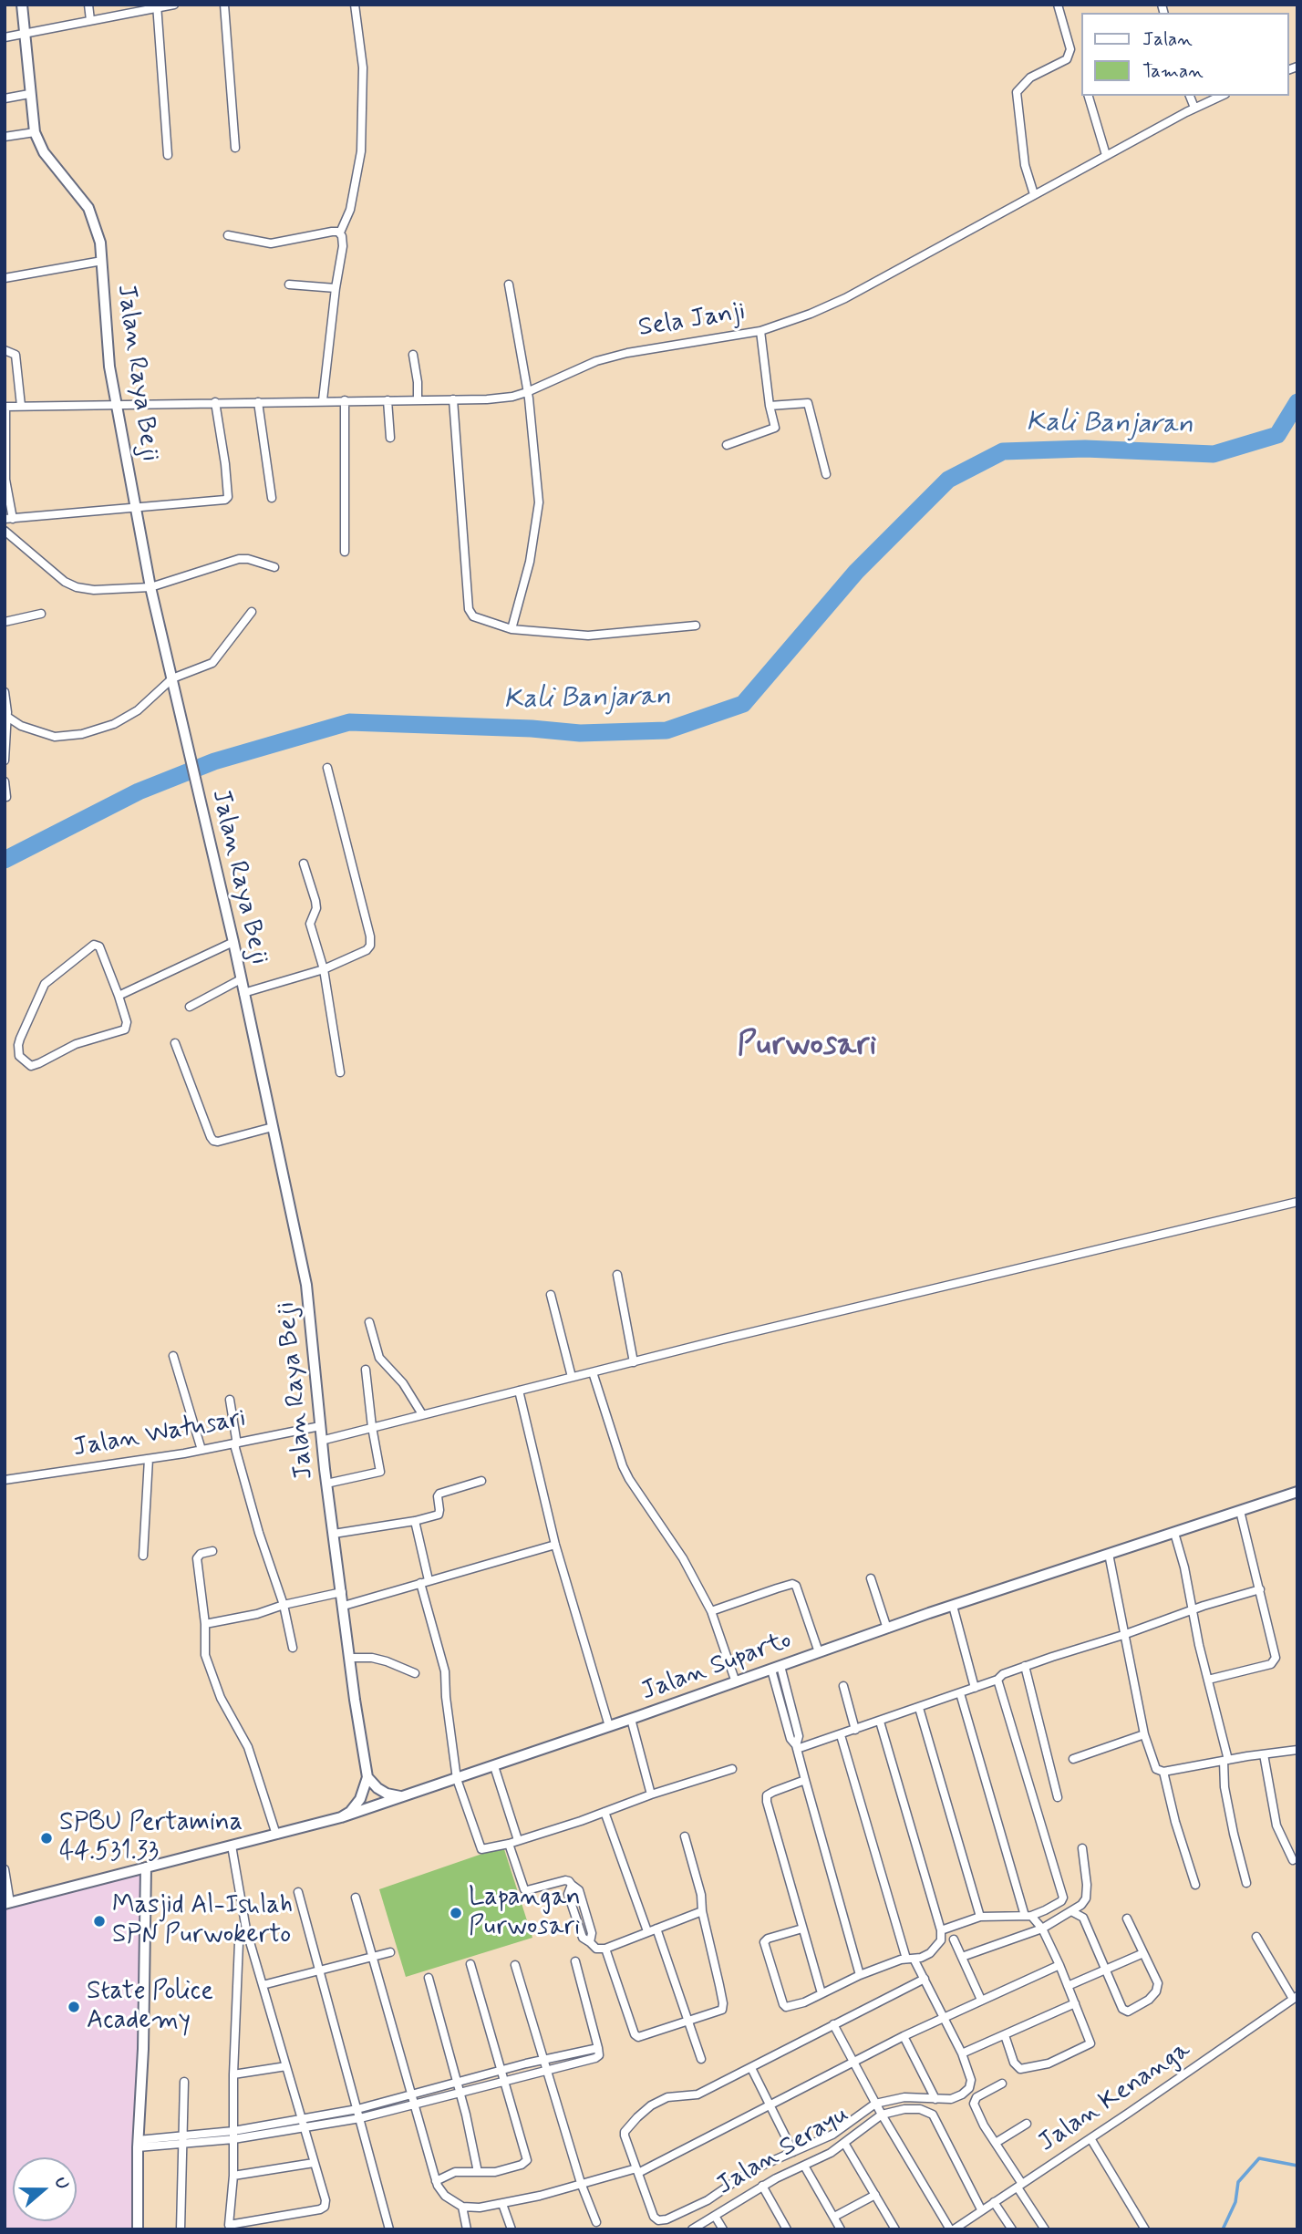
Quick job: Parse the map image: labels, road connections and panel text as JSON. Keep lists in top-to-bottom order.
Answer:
{
  "streets": {
    "street": [
      "Sela Janji",
      "Jalan Raya Beji",
      "Jalan Watusari",
      "Jalan Suparto",
      "Jalan Kenanga",
      "Jalan Serayu"
    ]
  },
  "crossings": [
    ["Sela Janji", "Jalan Raya Beji"],
    ["Jalan Raya Beji", "Jalan Watusari"],
    ["Jalan Kenanga", "Jalan Serayu"]
  ],
  "districts": ["Purwosari"],
  "water": ["Kali Banjaran"],
  "places": [
    "SPBU Pertamina 44.531.33",
    "Lapangan Purwosari",
    "Masjid Al-Ishlah SPN Purwokerto",
    "State Police Academy"
  ],
  "legend": ["Jalan", "Taman"],
  "north": "right"
}
